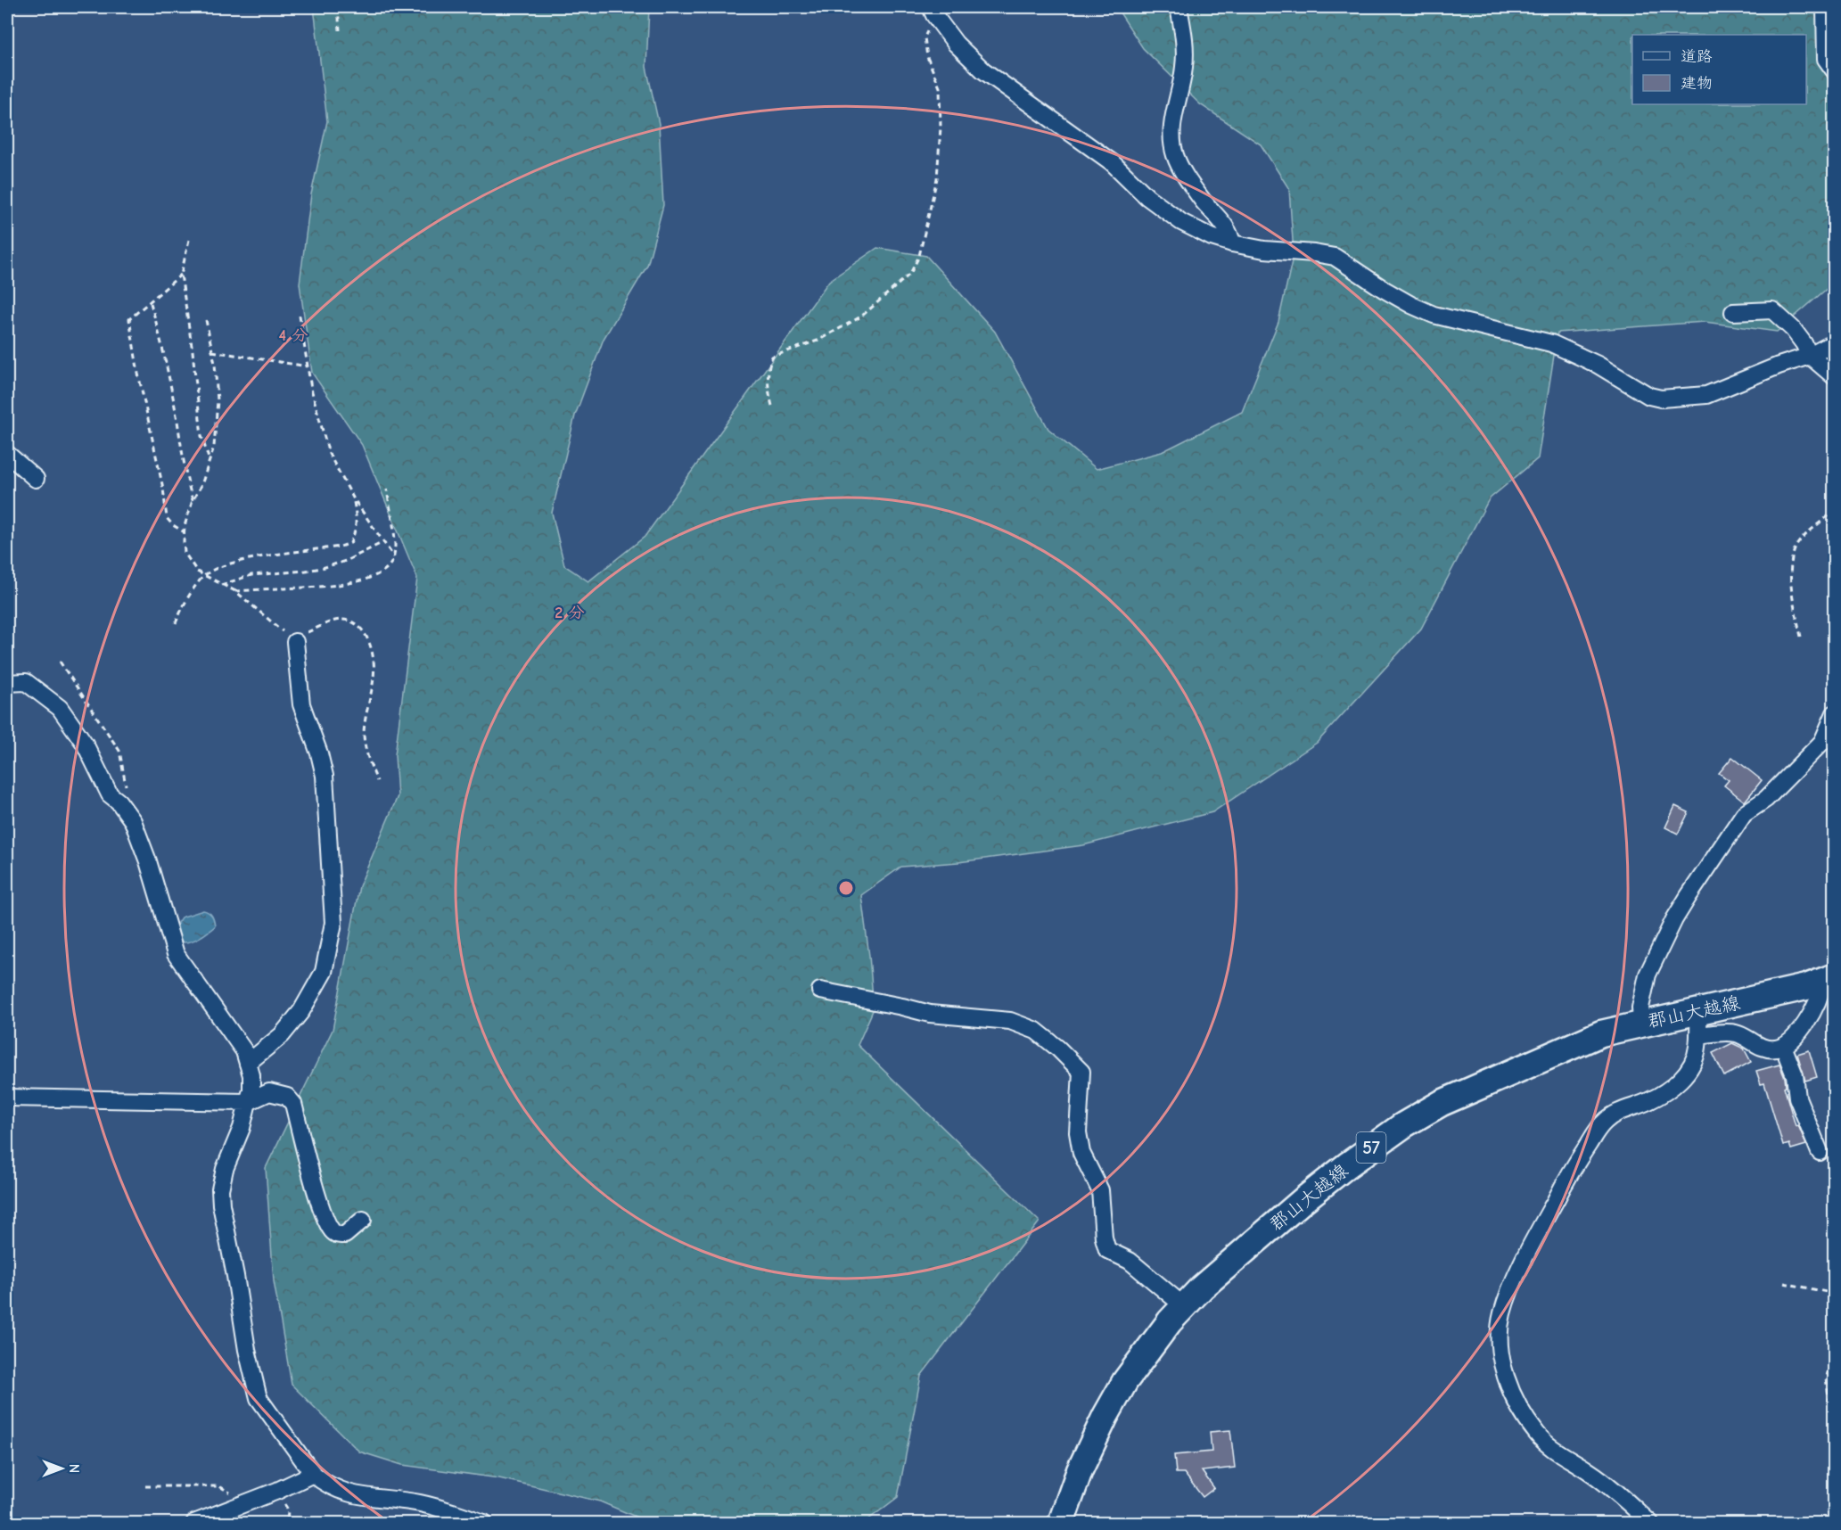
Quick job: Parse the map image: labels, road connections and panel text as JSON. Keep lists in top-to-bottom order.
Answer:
{
  "streets": {
    "main road": ["郡山大越線", "57"]
  },
  "legend": ["道路", "建物"],
  "north": "right",
  "rings": ["4 分", "2 分"]
}
